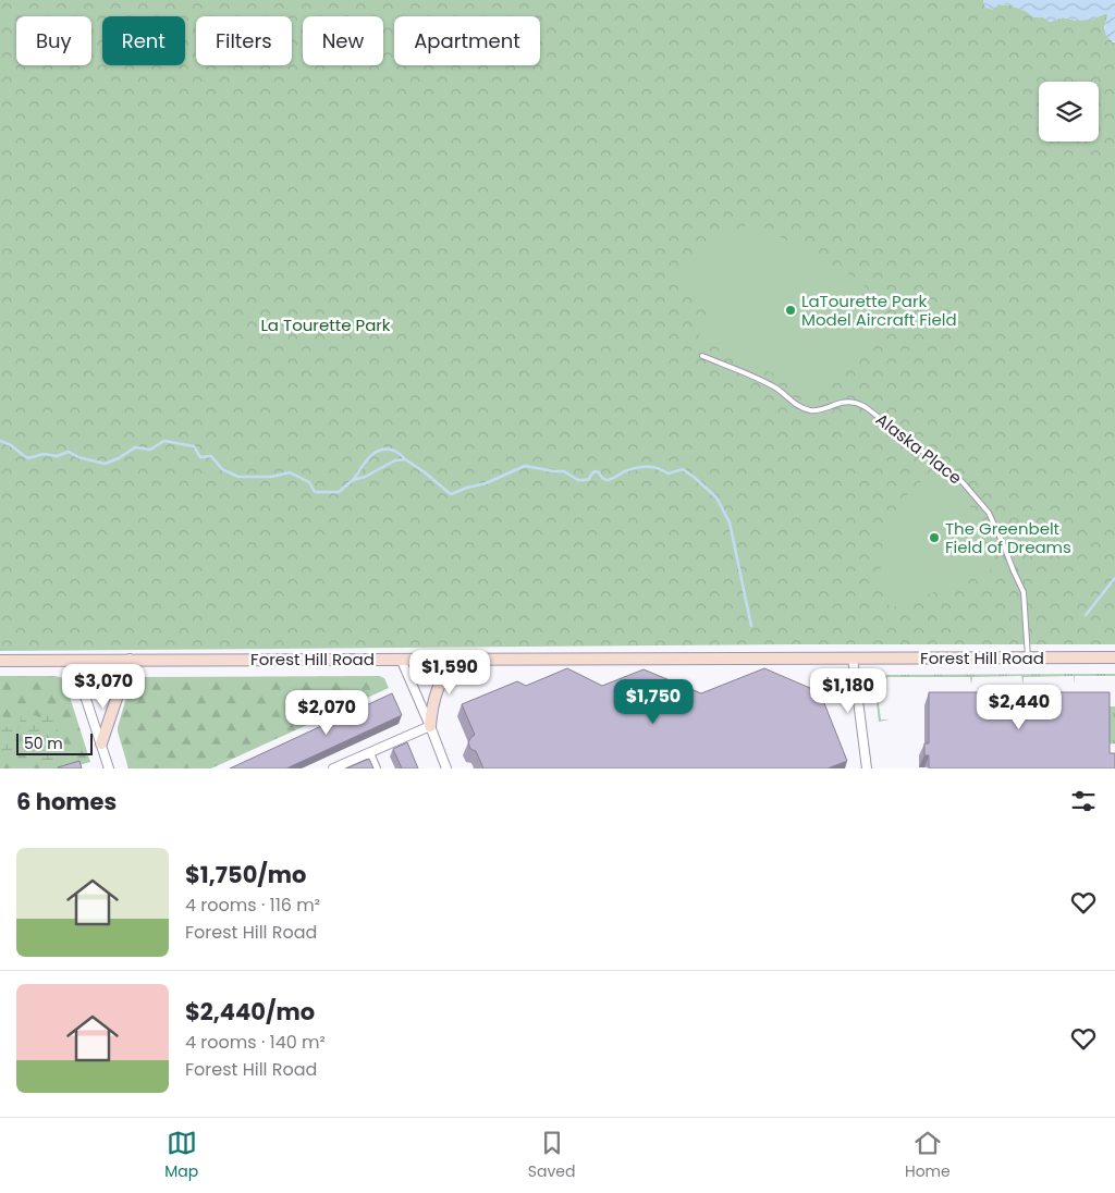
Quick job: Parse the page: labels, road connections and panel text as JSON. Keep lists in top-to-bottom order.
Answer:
{
  "streets": {
    "street": ["Forest Hill Road"],
    "lane": ["Alaska Place"]
  },
  "crossings": [
    ["Alaska Place", "Forest Hill Road"]
  ],
  "parks": ["La Tourette Park"],
  "places": ["LaTourette Park Model Aircraft Field", "The Greenbelt Field of Dreams"],
  "scale_bar": "50 m",
  "page": {
    "chip": [
      "Buy",
      "Rent",
      "Filters",
      "New",
      "Apartment"
    ],
    "price": [
      "$1,590",
      "$3,070",
      "$1,180",
      "$1,750",
      "$2,440",
      "$2,070"
    ],
    "scale": "50 m",
    "heading": "6 homes",
    "list": [
      {
        "name": "$1,750/mo",
        "note": "4 rooms · 116 m² · Forest Hill Road"
      },
      {
        "name": "$2,440/mo",
        "note": "4 rooms · 140 m² · Forest Hill Road"
      }
    ],
    "tabs": ["Map", "Saved", "Home"]
  }
}
